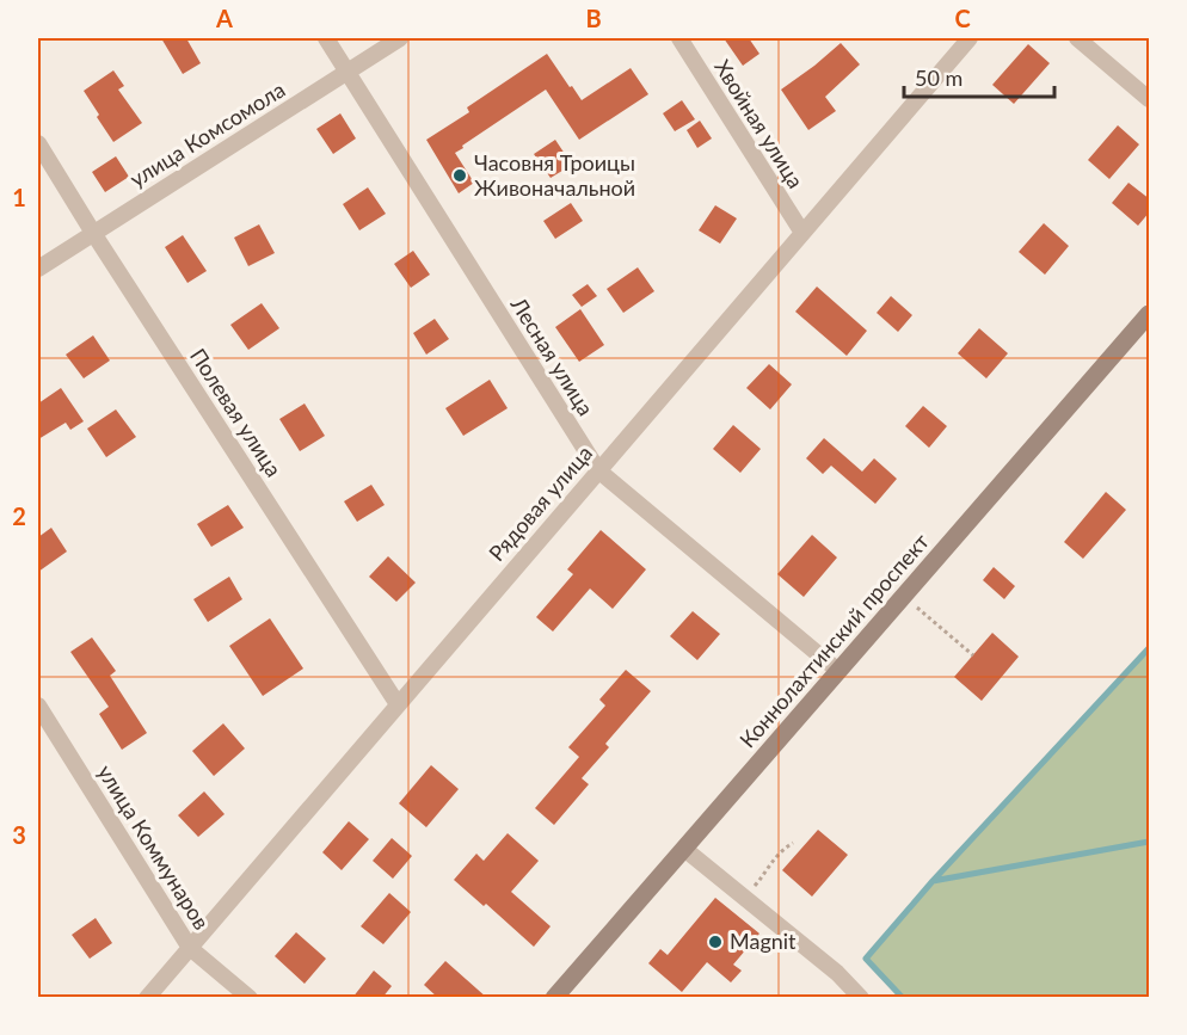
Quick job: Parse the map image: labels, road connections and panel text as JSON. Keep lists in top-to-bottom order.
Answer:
{
  "streets": {
    "main road": ["Коннолахтинский проспект"],
    "street": [
      "Хвойная улица",
      "улица Комсомола",
      "Лесная улица",
      "Полевая улица",
      "Рядовая улица",
      "улица Коммунаров"
    ]
  },
  "crossings": [
    ["Хвойная улица", "Рядовая улица"],
    ["улица Комсомола", "Лесная улица"],
    ["улица Комсомола", "Полевая улица"],
    ["Лесная улица", "Рядовая улица"],
    ["Лесная улица", "Коннолахтинский проспект"],
    ["Полевая улица", "Рядовая улица"],
    ["Рядовая улица", "улица Коммунаров"]
  ],
  "places": ["Часовня Троицы Живоначальной", "Magnit"],
  "scale_bar": "50 m",
  "grid": {
    "columns": ["A", "B", "C"],
    "rows": ["1", "2", "3"]
  }
}
